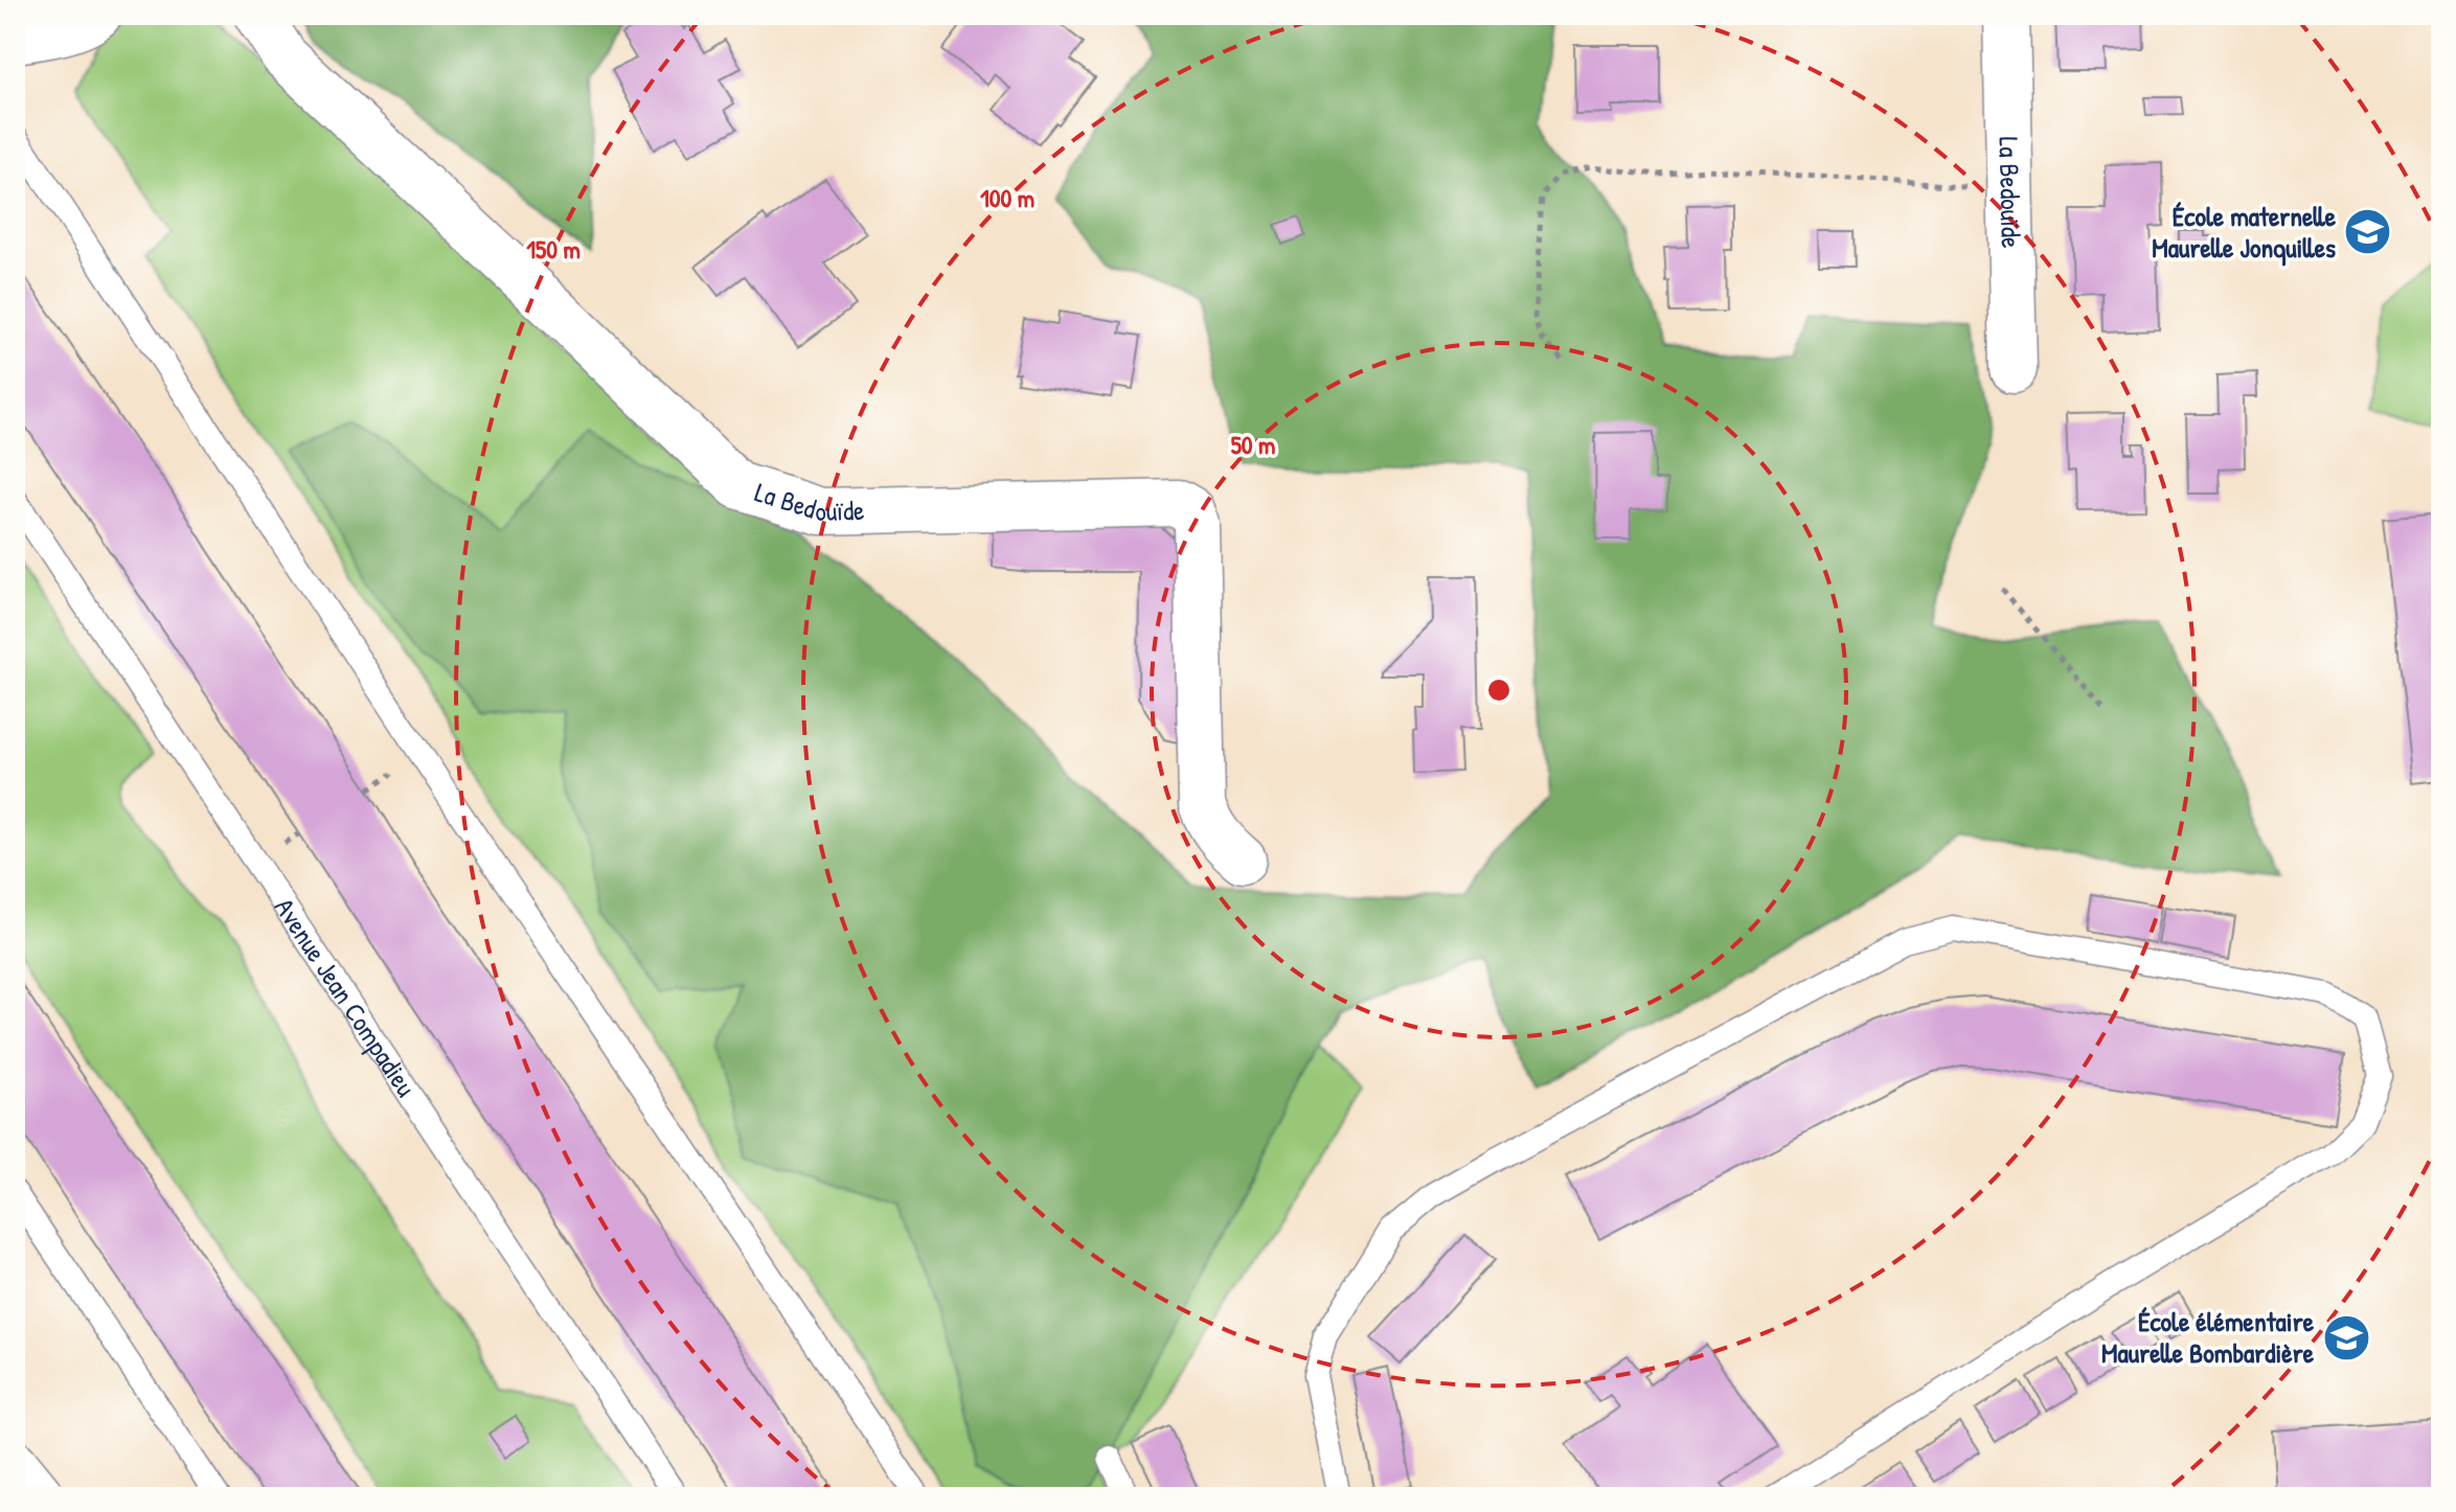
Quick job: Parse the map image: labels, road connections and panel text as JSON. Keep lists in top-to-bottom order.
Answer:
{
  "streets": {
    "street": ["La Bedouïde"],
    "lane": ["Avenue Jean Compadieu"]
  },
  "places": {
    "school or university": ["École maternelle Maurelle Jonquilles", "École élémentaire Maurelle Bombardière"]
  },
  "rings": ["100 m", "150 m", "50 m"]
}
